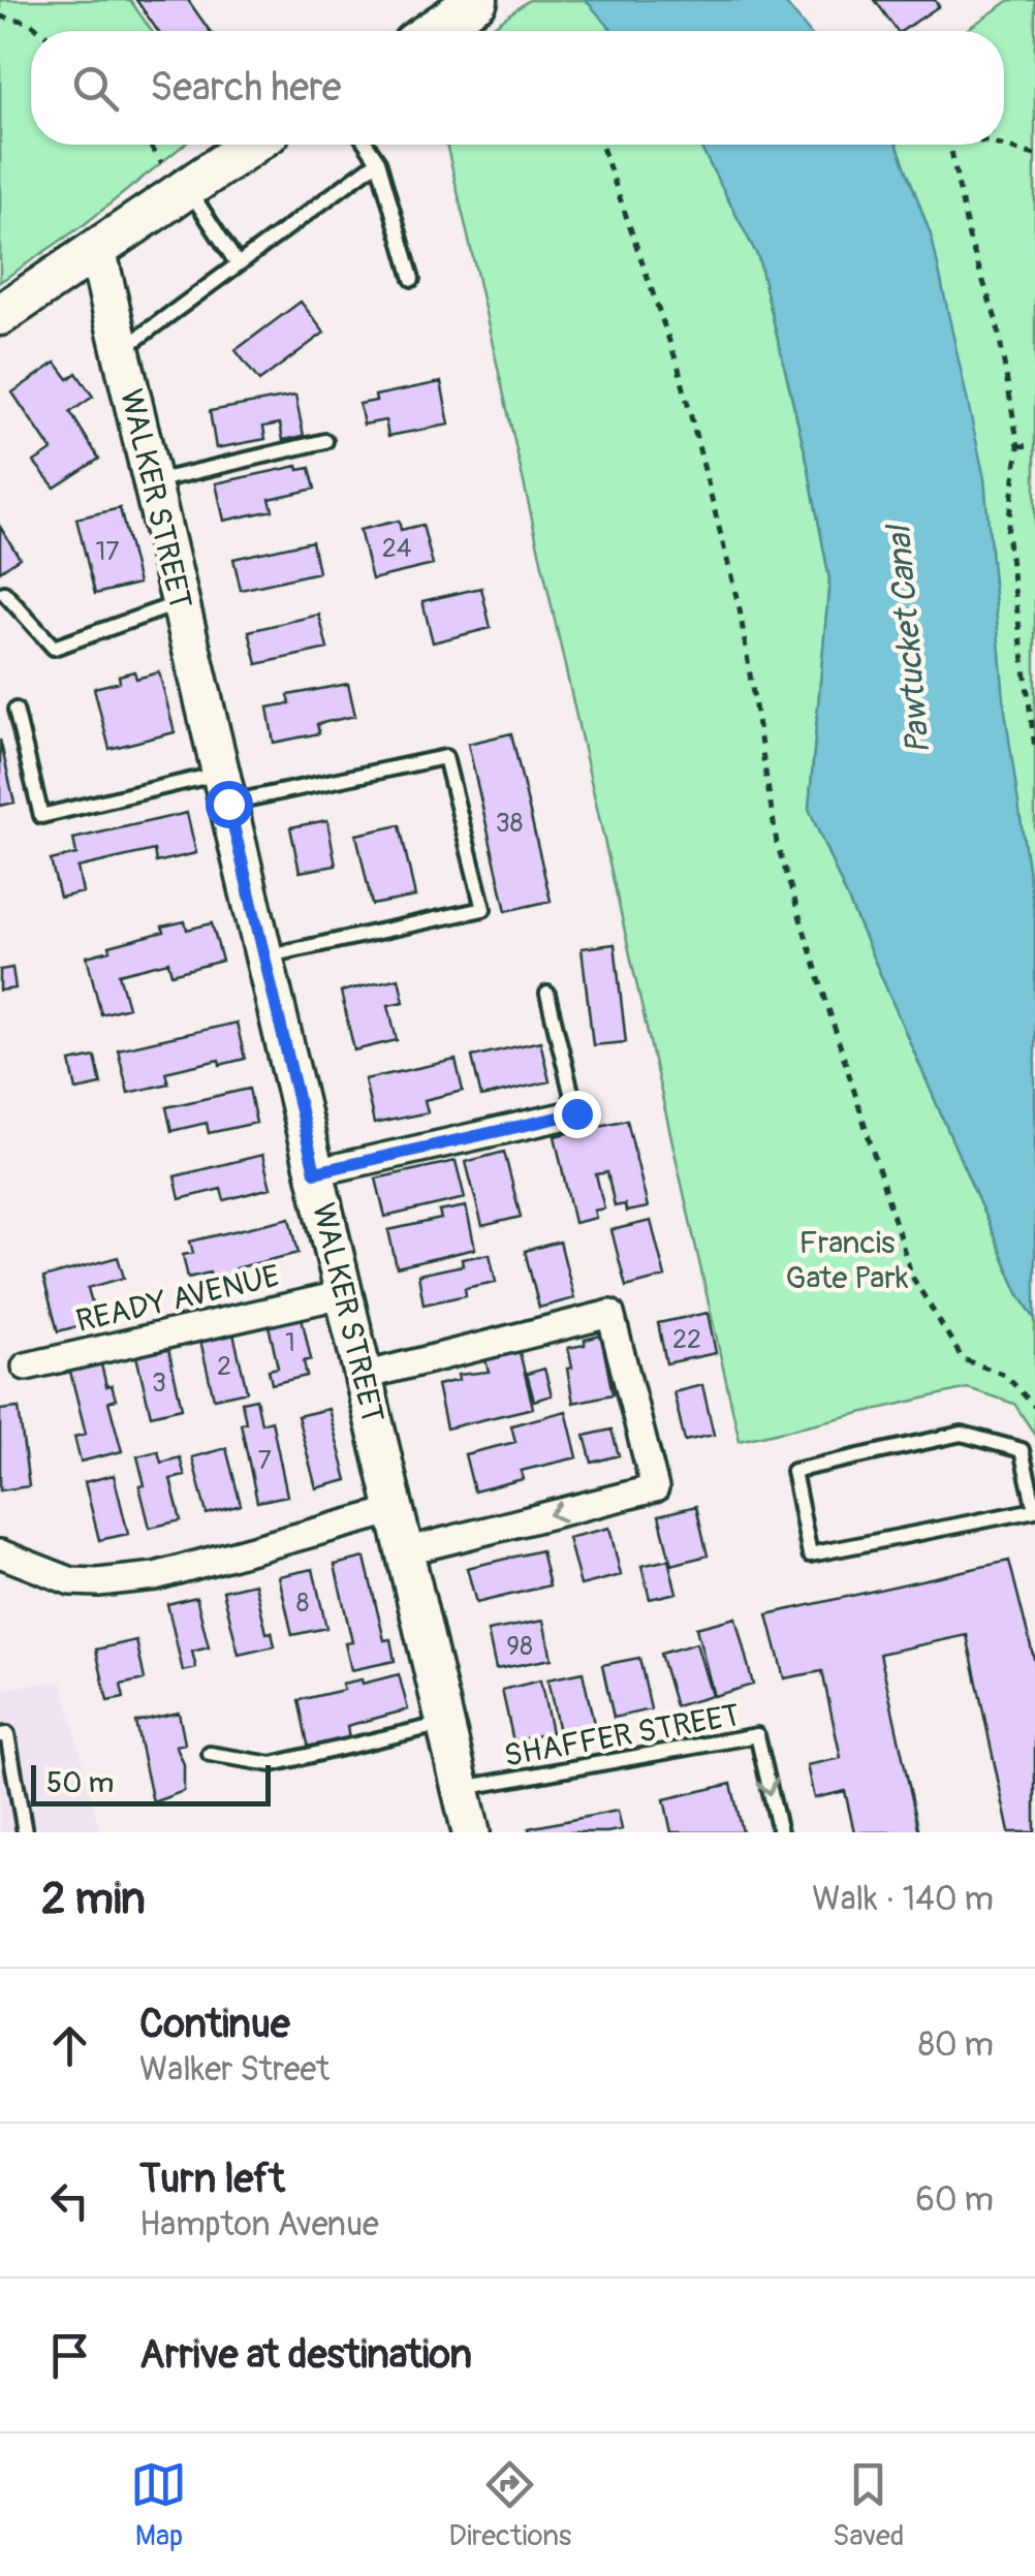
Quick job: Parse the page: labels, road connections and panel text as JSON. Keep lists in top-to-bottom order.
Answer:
{
  "streets": {
    "street": ["WALKER STREET", "READY AVENUE"],
    "lane": ["SHAFFER STREET"]
  },
  "crossings": [
    ["WALKER STREET", "READY AVENUE"],
    ["WALKER STREET", "SHAFFER STREET"]
  ],
  "one_way": ["SHAFFER STREET"],
  "water": ["Pawtucket Canal"],
  "parks": ["Francis Gate Park"],
  "house_numbers": [
    "24",
    "17",
    "38",
    "22",
    "1",
    "2",
    "3",
    "7",
    "8",
    "98"
  ],
  "scale_bar": "50 m",
  "page": {
    "search": "Search here",
    "scale": "50 m",
    "heading": ["2 min", "Walk · 140 m"],
    "list": [
      ["Continue", "Walker Street", "80 m"],
      ["Turn left", "Hampton Avenue", "60 m"],
      "Arrive at destination"
    ],
    "nav": ["Map", "Directions", "Saved"]
  }
}
